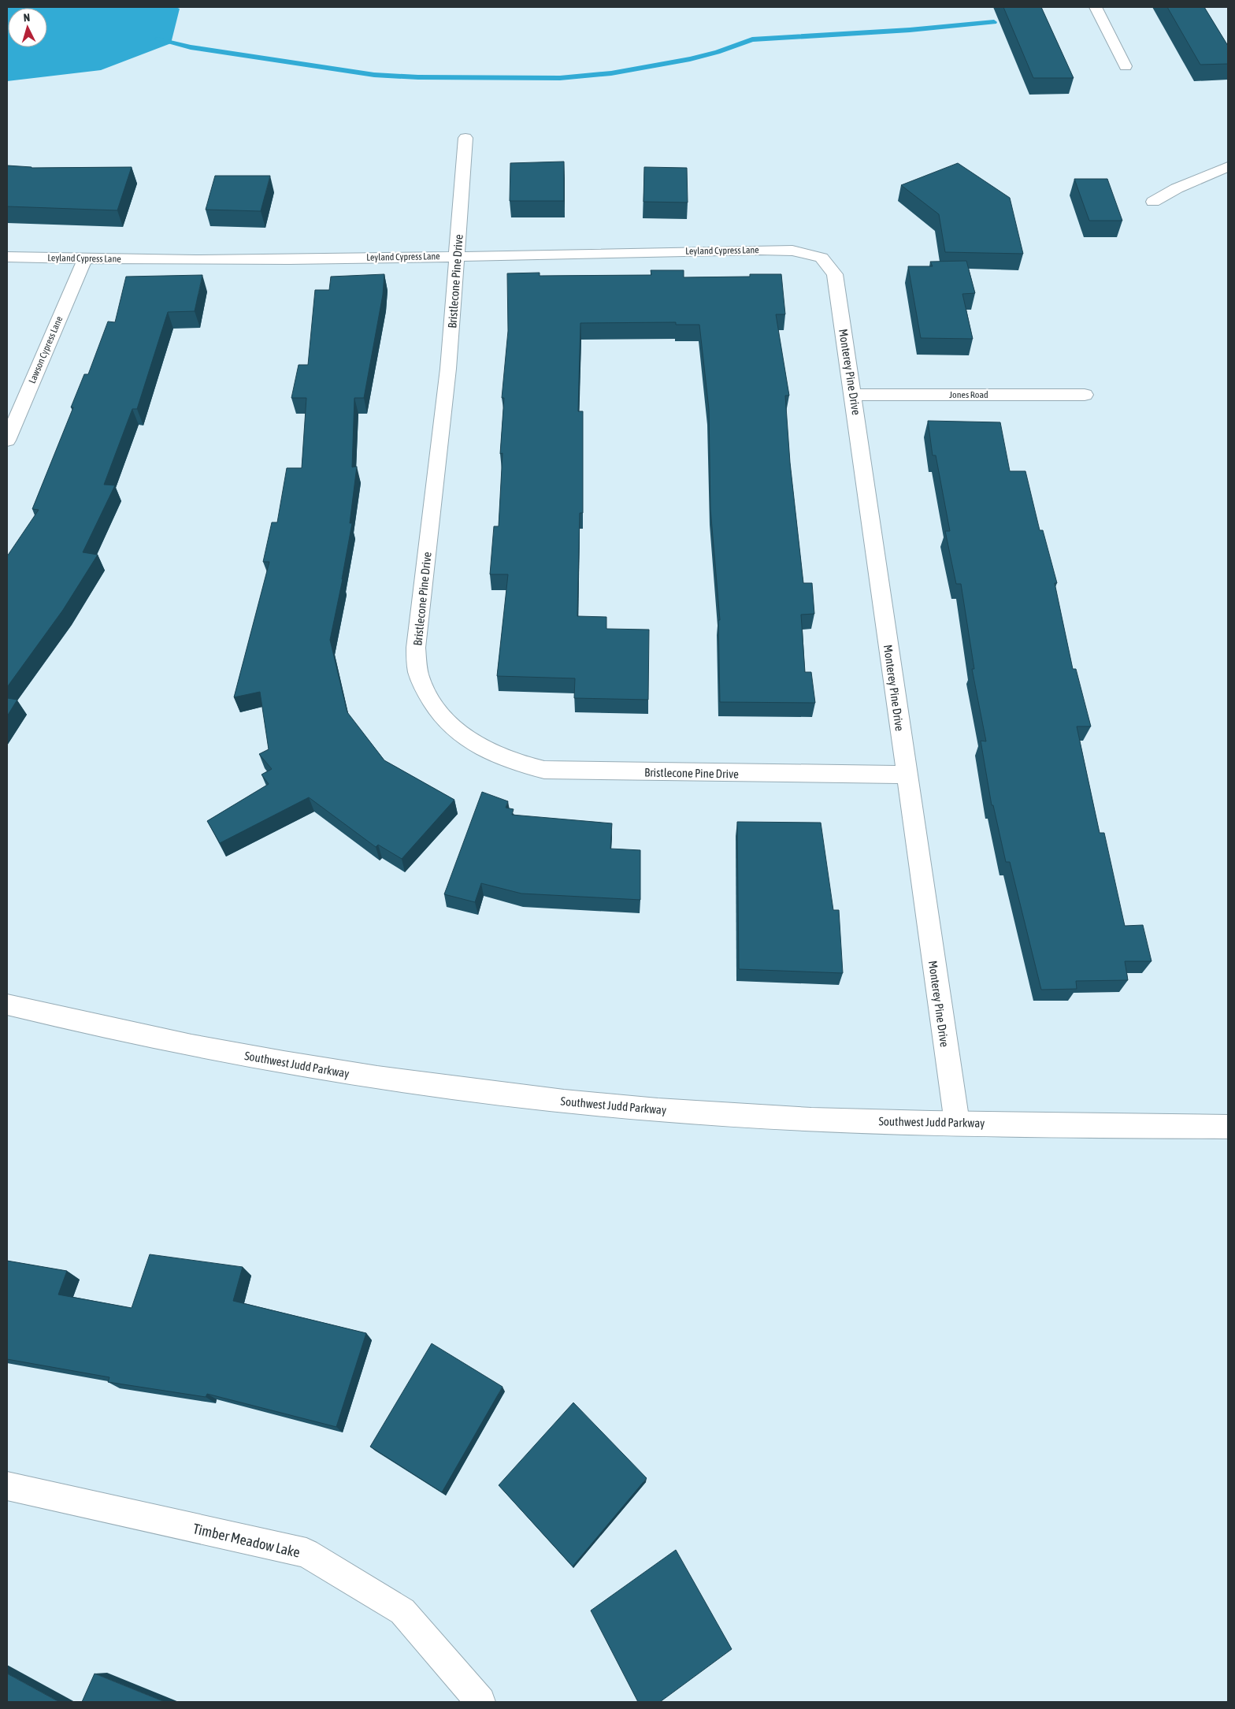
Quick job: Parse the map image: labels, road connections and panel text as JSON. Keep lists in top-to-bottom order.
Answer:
{
  "streets": {
    "main road": [
      "Leyland Cypress Lane",
      "Bristlecone Pine Drive",
      "Lawson Cypress Lane",
      "Monterey Pine Drive",
      "Jones Road",
      "Southwest Judd Parkway",
      "Timber Meadow Lake"
    ]
  },
  "crossings": [
    ["Leyland Cypress Lane", "Bristlecone Pine Drive"],
    ["Leyland Cypress Lane", "Lawson Cypress Lane"],
    ["Leyland Cypress Lane", "Monterey Pine Drive"],
    ["Bristlecone Pine Drive", "Monterey Pine Drive"],
    ["Monterey Pine Drive", "Jones Road"],
    ["Monterey Pine Drive", "Southwest Judd Parkway"]
  ],
  "north": "top"
}
